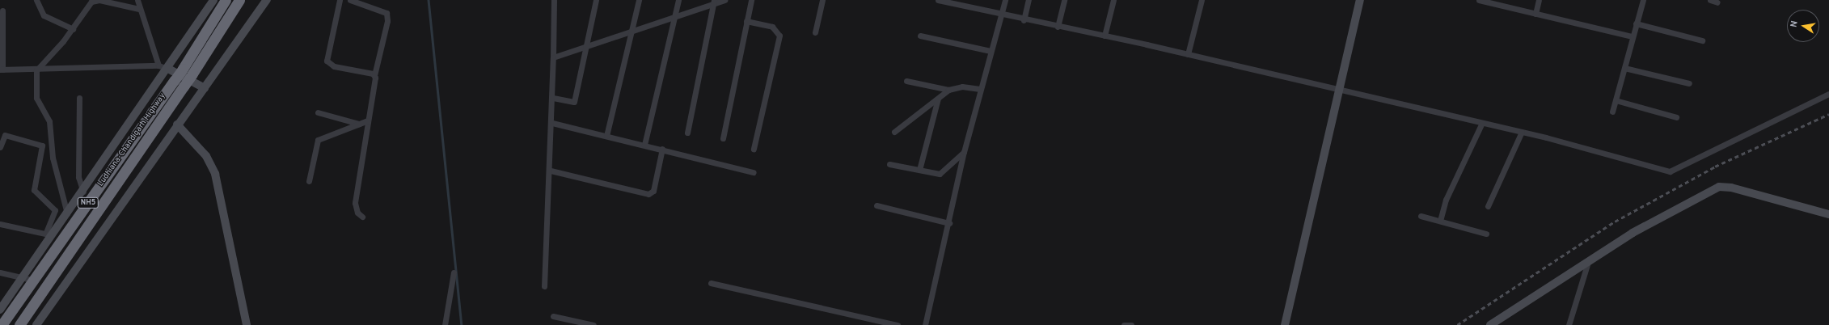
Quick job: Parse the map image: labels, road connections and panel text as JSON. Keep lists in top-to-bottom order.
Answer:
{
  "streets": {
    "highway": ["Ludhiana-Chandigarh Highway", "NH5"]
  },
  "north": "left"
}
